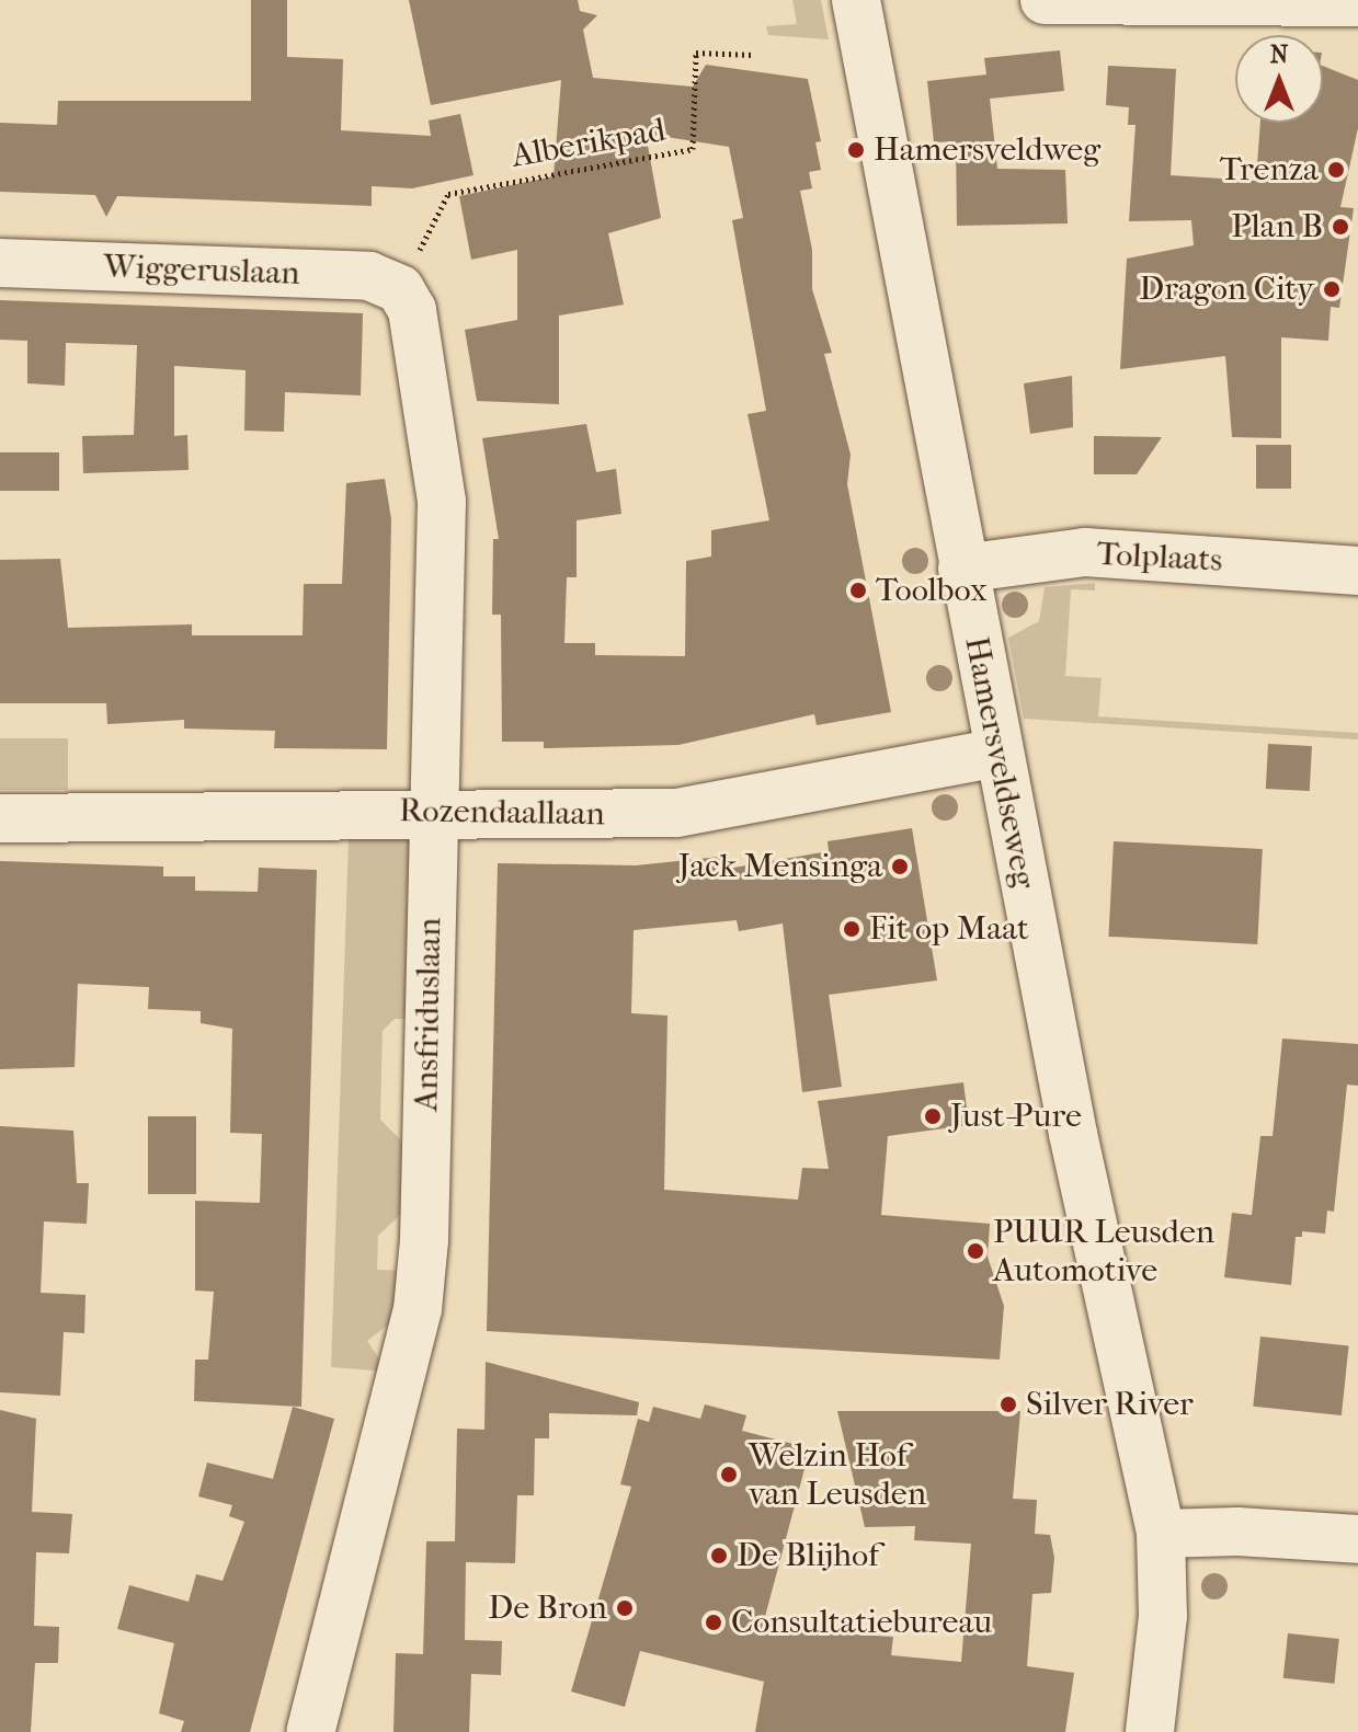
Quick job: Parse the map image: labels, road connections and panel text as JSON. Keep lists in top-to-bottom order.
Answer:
{
  "streets": {
    "street": [
      "Wiggeruslaan",
      "Tolplaats",
      "Hamersveldseweg",
      "Rozendaallaan",
      "Ansfriduslaan"
    ],
    "path": ["Alberikpad"]
  },
  "crossings": [
    ["Alberikpad", "Wiggeruslaan"],
    ["Alberikpad", "Ansfriduslaan"],
    ["Wiggeruslaan", "Ansfriduslaan"],
    ["Tolplaats", "Hamersveldseweg"],
    ["Hamersveldseweg", "Rozendaallaan"],
    ["Rozendaallaan", "Ansfriduslaan"]
  ],
  "places": [
    "Hamersveldweg",
    "Trenza",
    "Plan B",
    "Dragon City",
    "Toolbox",
    "Jack Mensinga",
    "Fit op Maat",
    "Just-Pure",
    "PUUR Leusden Automotive",
    "Silver River",
    "Welzin Hof van Leusden",
    "De Blijhof",
    "De Bron",
    "Consultatiebureau"
  ],
  "north": "top"
}
